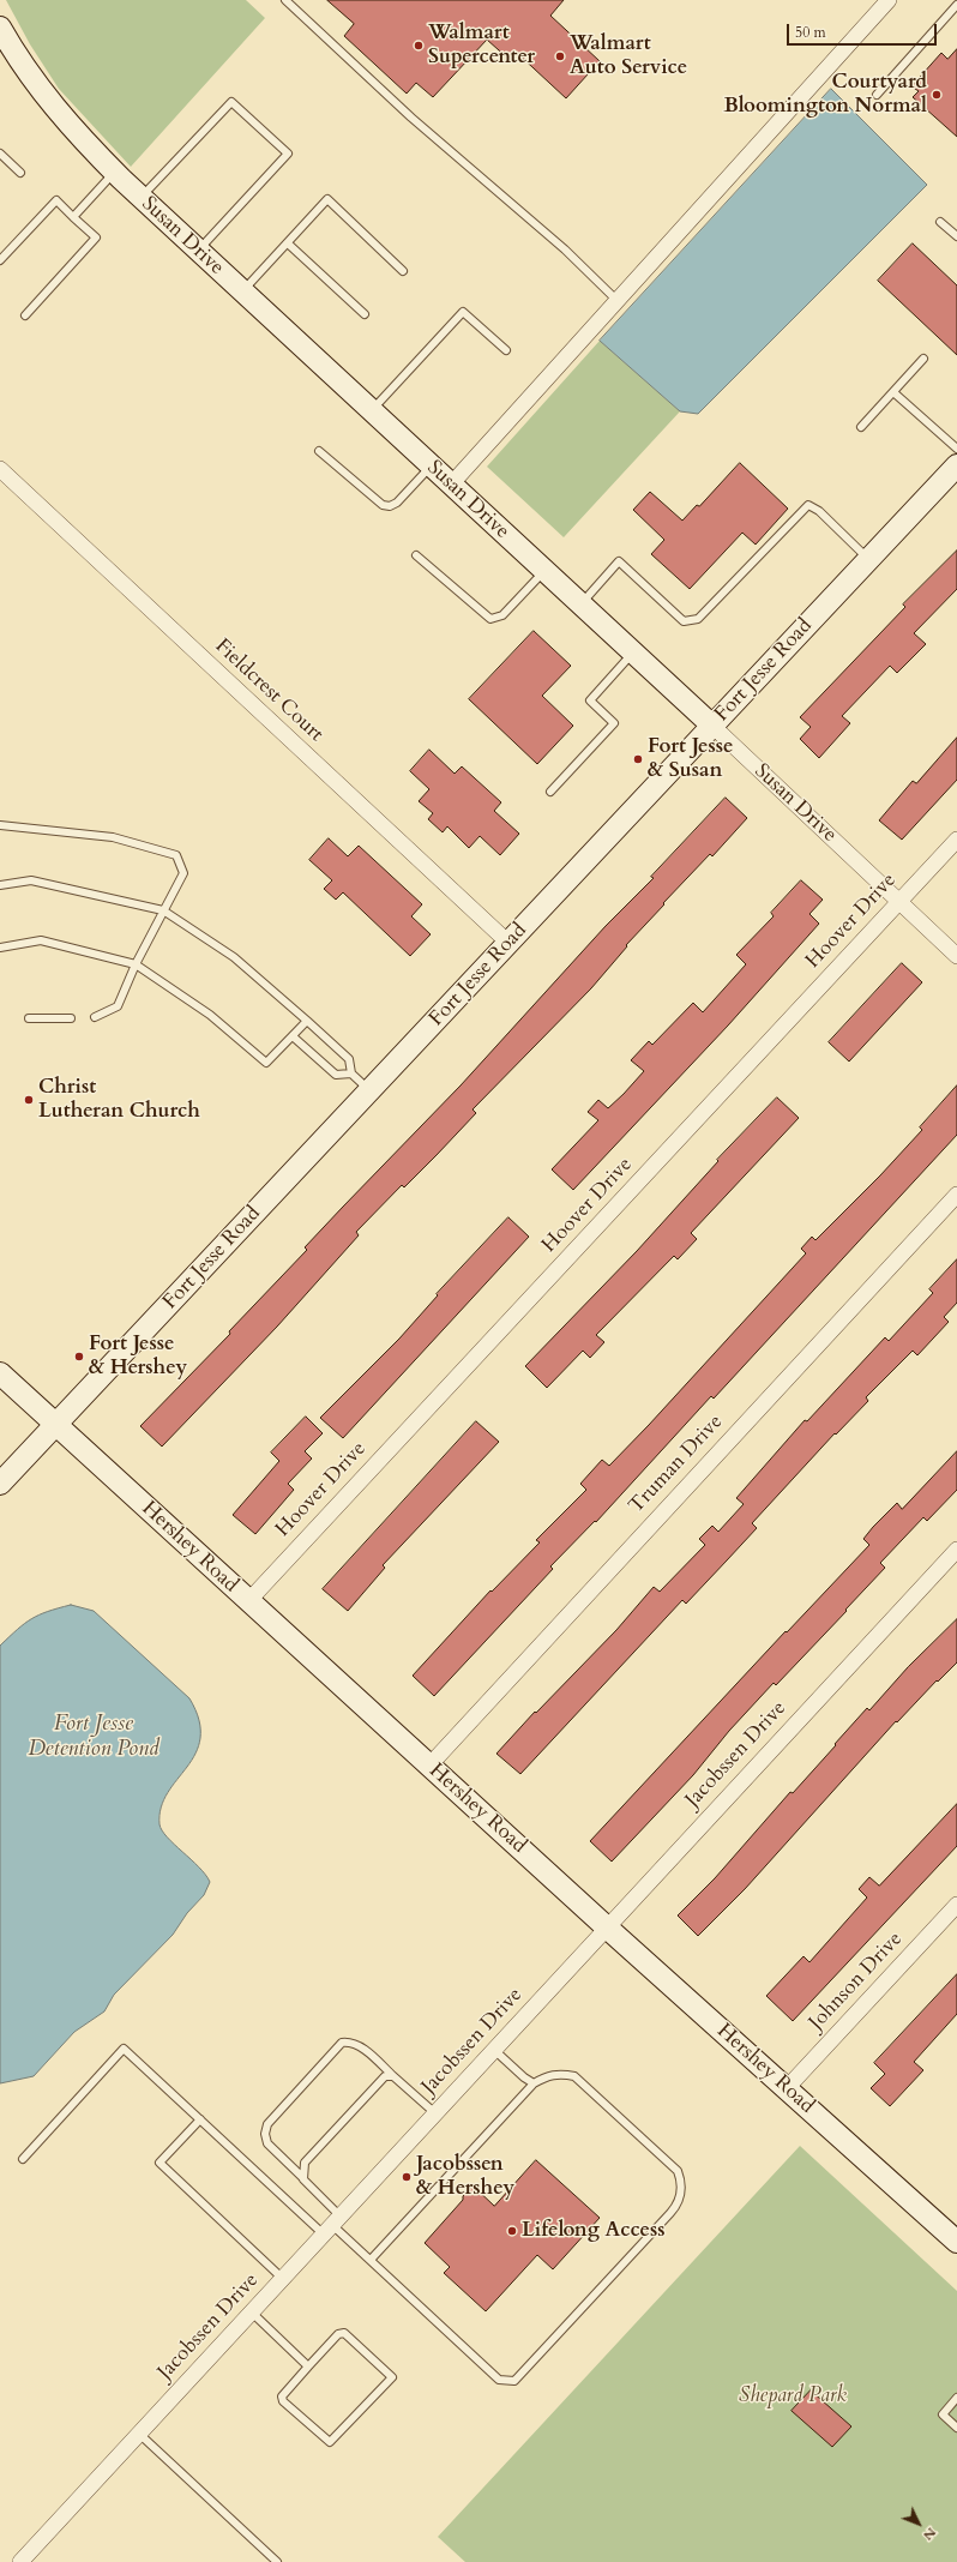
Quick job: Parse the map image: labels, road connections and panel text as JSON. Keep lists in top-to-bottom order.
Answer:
{
  "streets": {
    "main road": ["Susan Drive", "Fort Jesse Road", "Hershey Road"],
    "street": [
      "Fieldcrest Court",
      "Hoover Drive",
      "Truman Drive",
      "Jacobssen Drive",
      "Johnson Drive"
    ]
  },
  "crossings": [
    ["Susan Drive", "Fort Jesse Road"],
    ["Susan Drive", "Hoover Drive"],
    ["Fort Jesse Road", "Fieldcrest Court"],
    ["Fort Jesse Road", "Hershey Road"],
    ["Hoover Drive", "Hershey Road"],
    ["Truman Drive", "Hershey Road"],
    ["Hershey Road", "Jacobssen Drive"],
    ["Hershey Road", "Johnson Drive"]
  ],
  "water": ["Fort Jesse Detention Pond"],
  "parks": ["Shepard Park"],
  "places": [
    "Walmart Supercenter",
    "Walmart Auto Service",
    "Courtyard Bloomington Normal",
    "Fort Jesse & Susan",
    "Christ Lutheran Church",
    "Fort Jesse & Hershey",
    "Jacobssen & Hershey",
    "Lifelong Access"
  ],
  "scale_bar": "50 m",
  "north": "bottom right"
}
